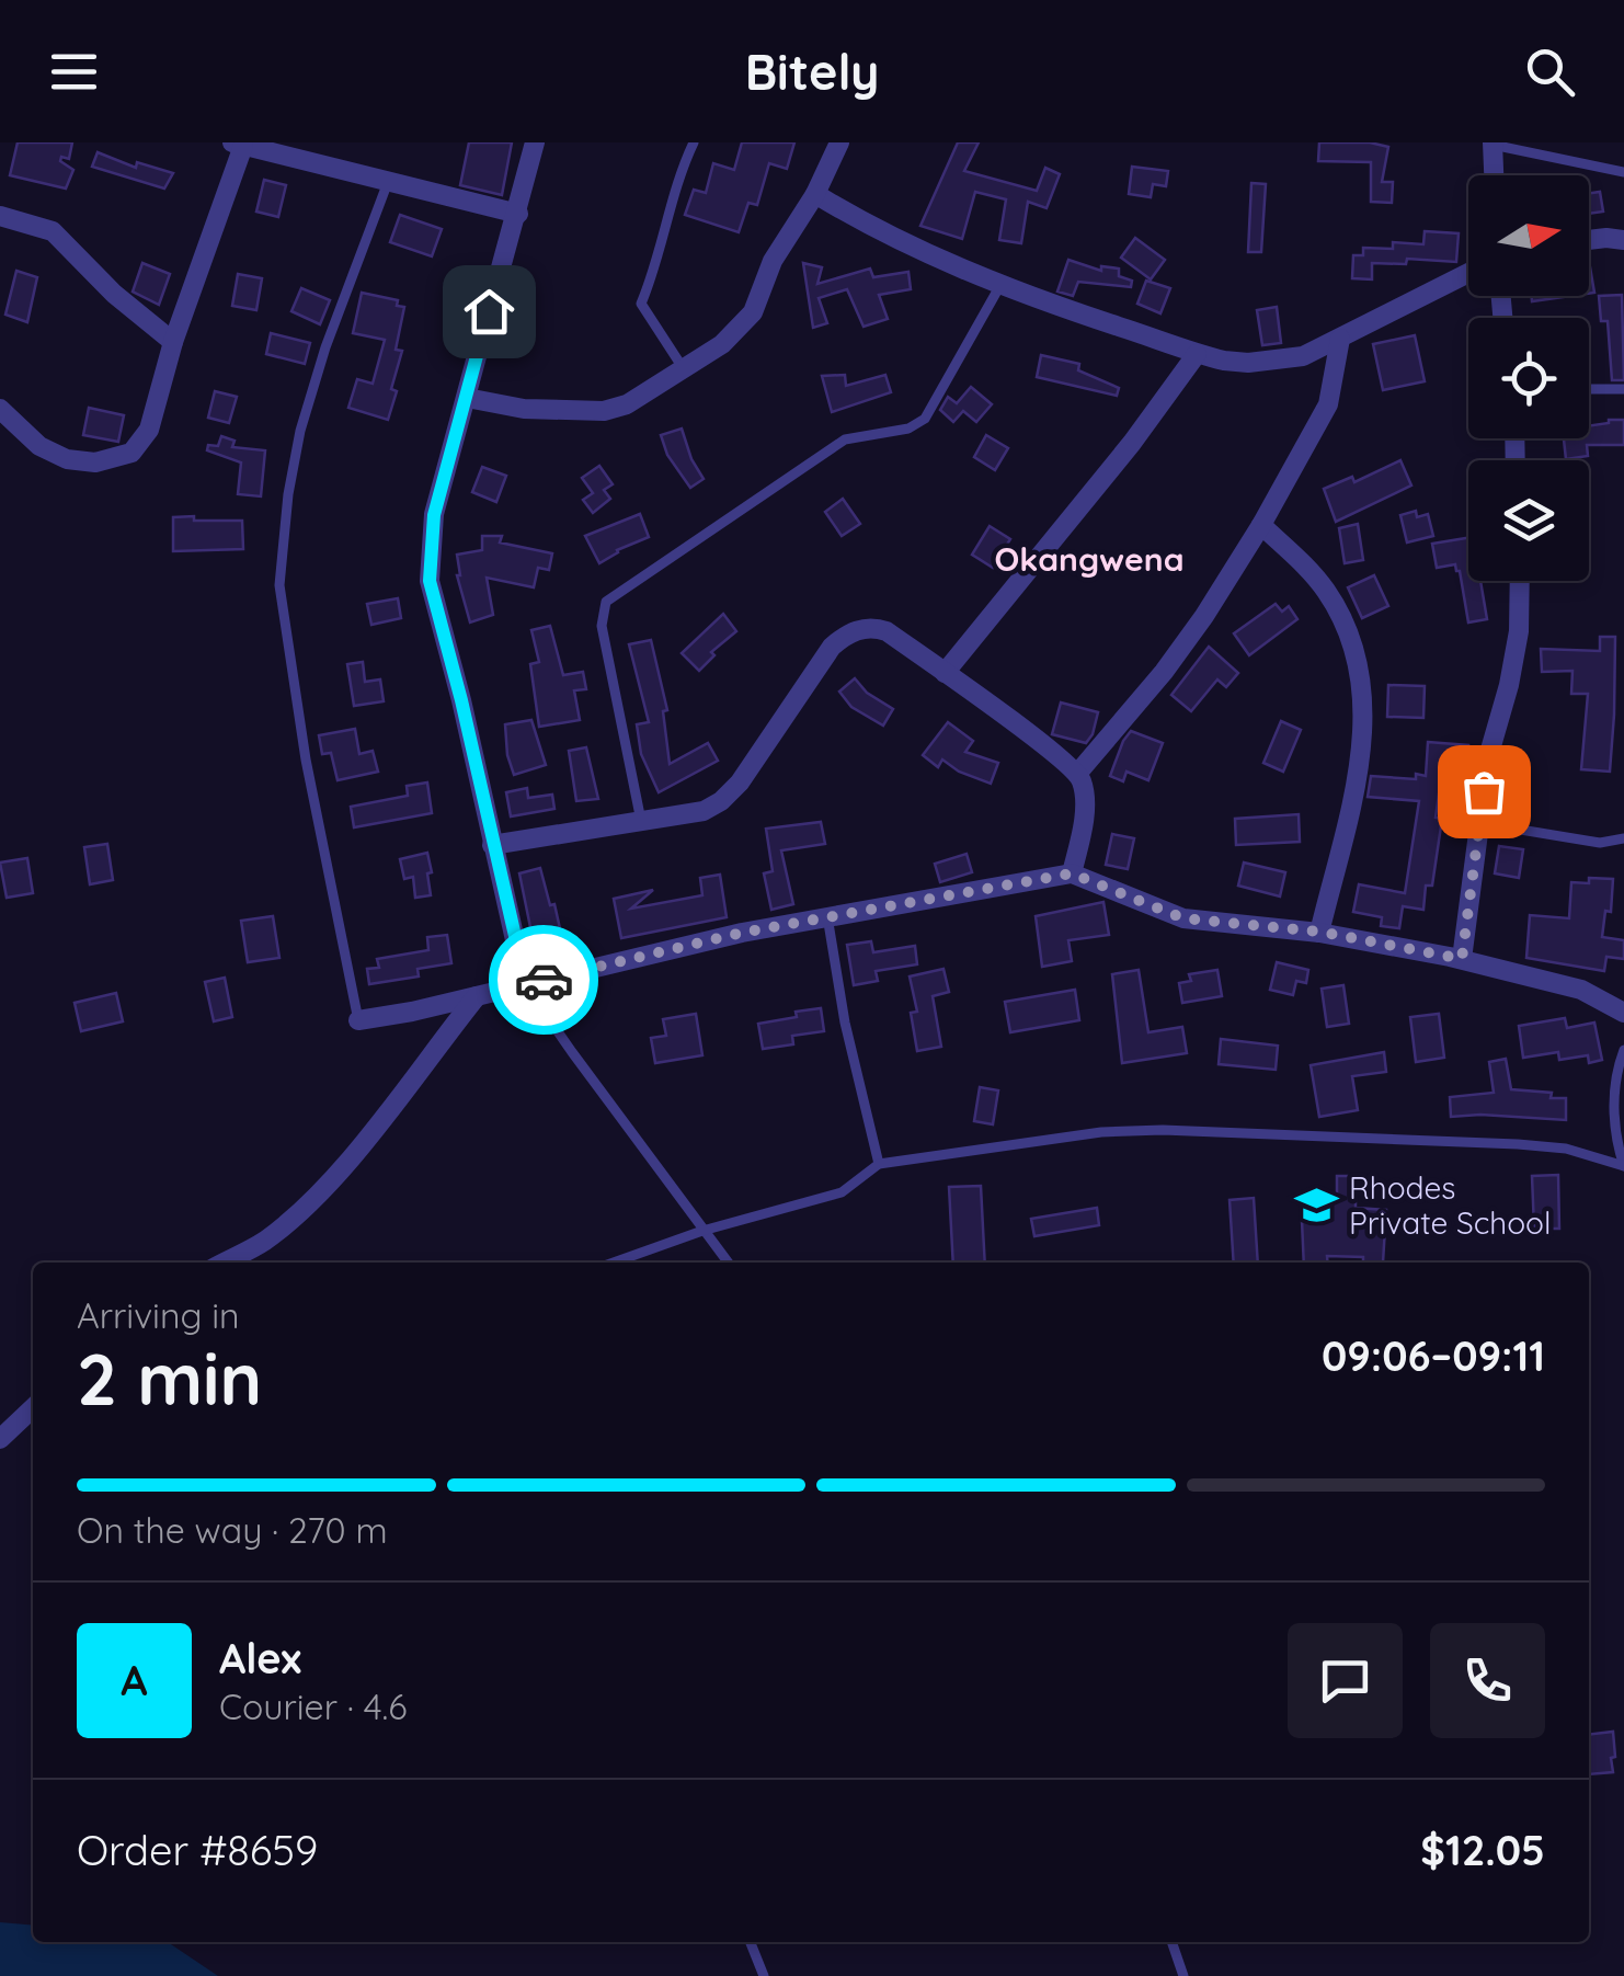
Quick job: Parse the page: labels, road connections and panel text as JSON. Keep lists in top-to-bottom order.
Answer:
{
  "districts": ["Okangwena"],
  "places": {
    "school or university": ["Rhodes Private School"]
  },
  "north": "right",
  "page": {
    "header": "Bitely",
    "heading": ["2 min", "Arriving in", "09:06–09:11"],
    "panel": [
      "Alex",
      "Courier · 4.6",
      "Order #8659",
      "$12.05"
    ],
    "bar": "On the way · 270 m",
    "round": "A"
  }
}
